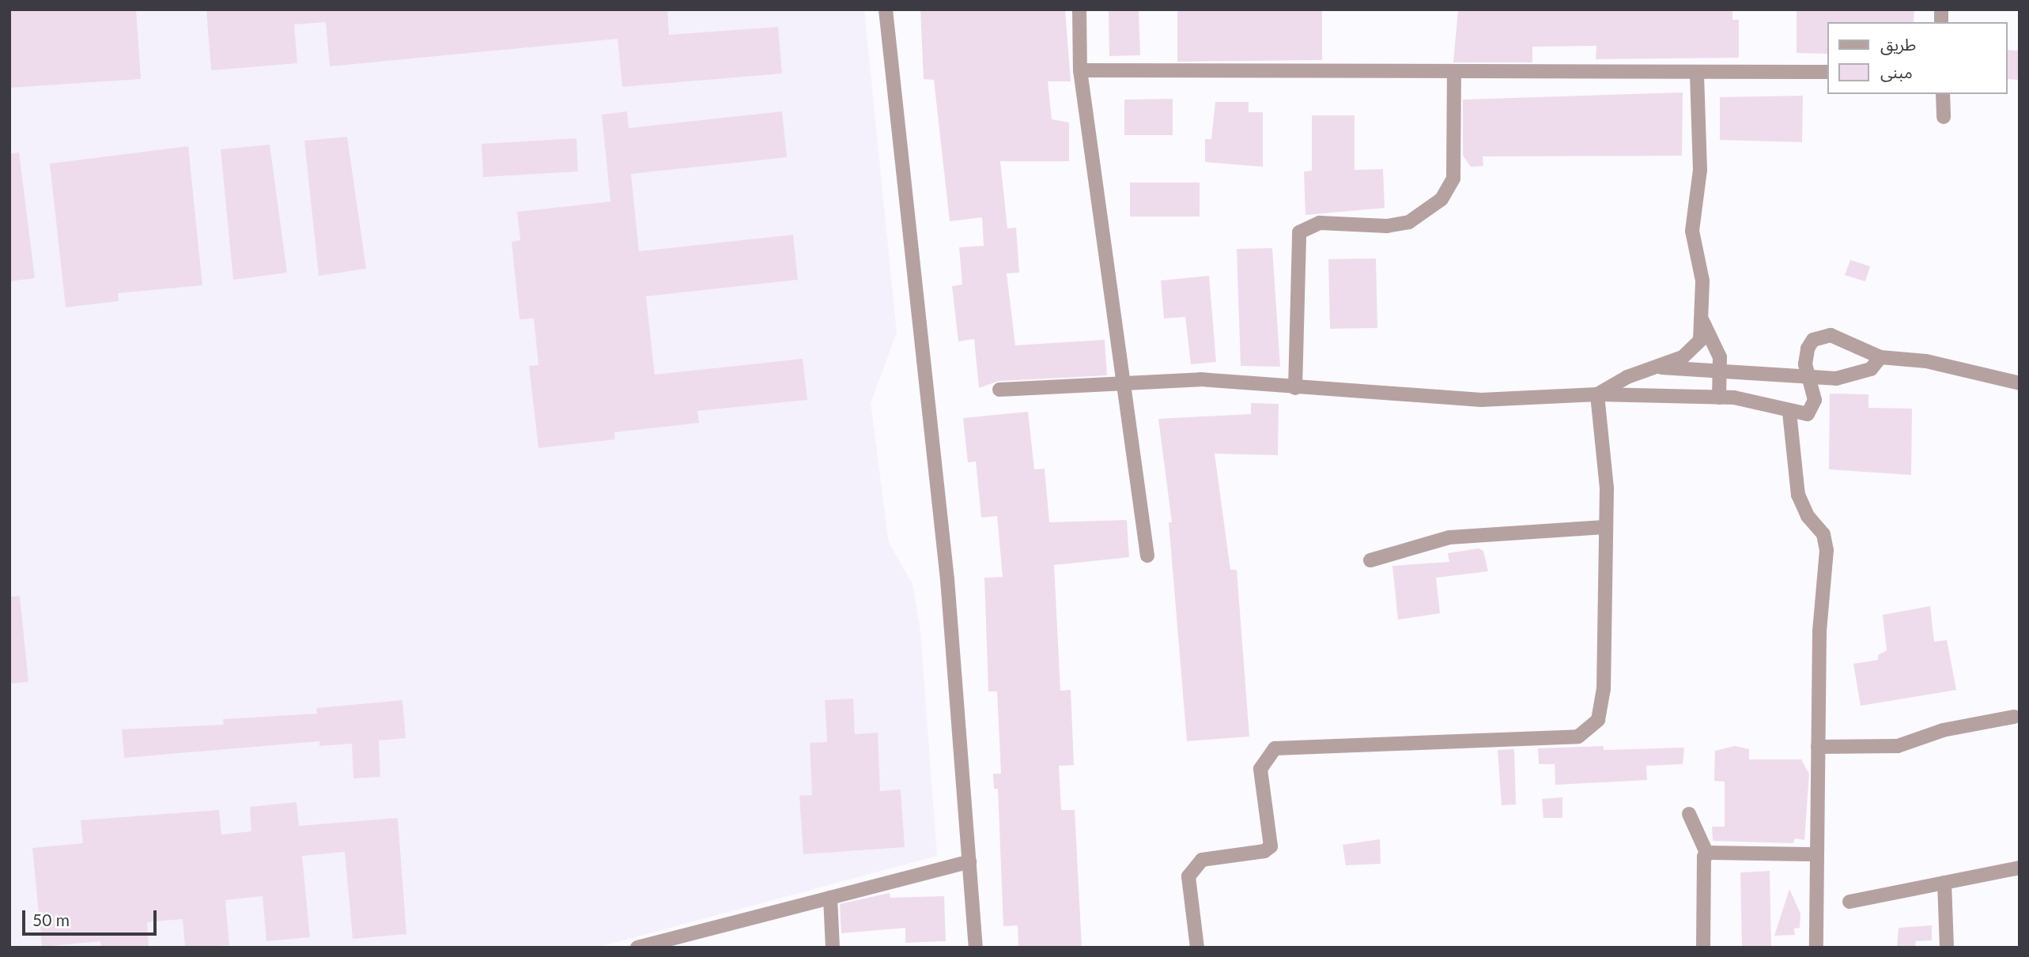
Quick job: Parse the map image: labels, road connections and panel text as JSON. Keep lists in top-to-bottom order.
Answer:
{
  "legend": ["طريق", "مبنى"],
  "scale_bar": "50 m"
}
